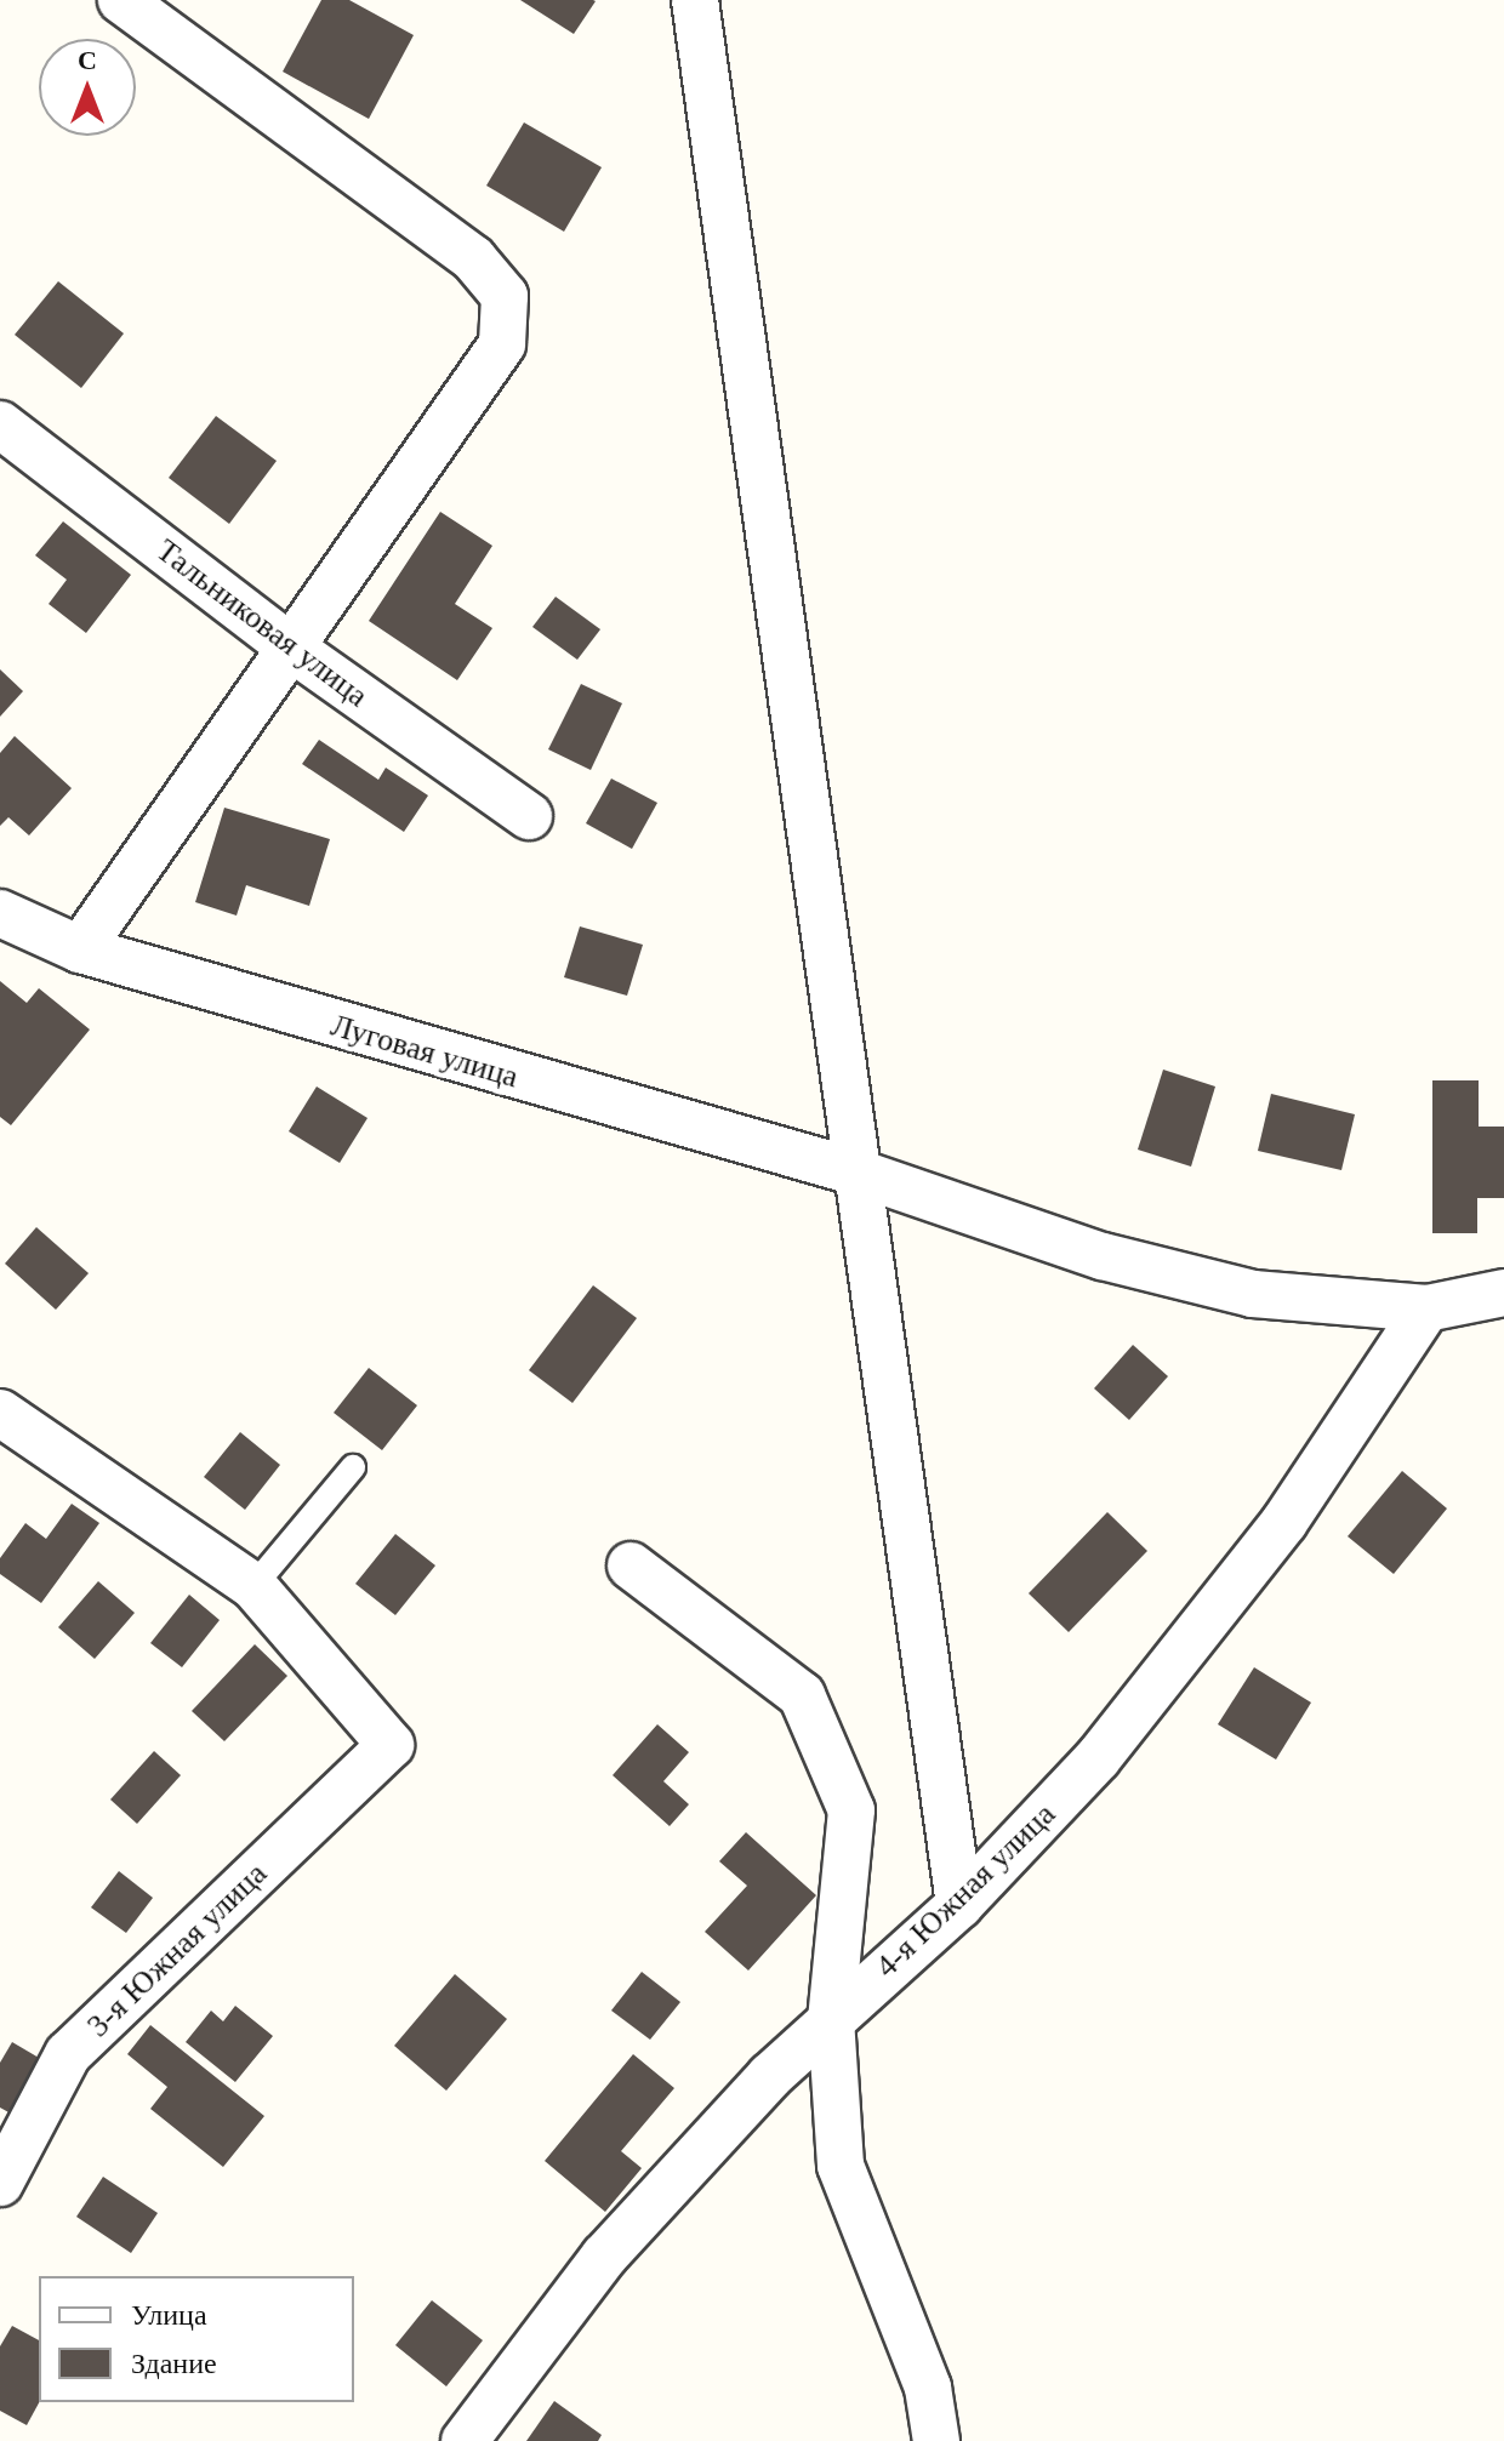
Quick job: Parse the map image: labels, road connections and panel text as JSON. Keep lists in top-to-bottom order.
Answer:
{
  "streets": {
    "street": [
      "Тальниковая улица",
      "Луговая улица",
      "4-я Южная улица",
      "3-я Южная улица"
    ]
  },
  "crossings": [
    ["Луговая улица", "4-я Южная улица"]
  ],
  "legend": ["Улица", "Здание"],
  "north": "top"
}
